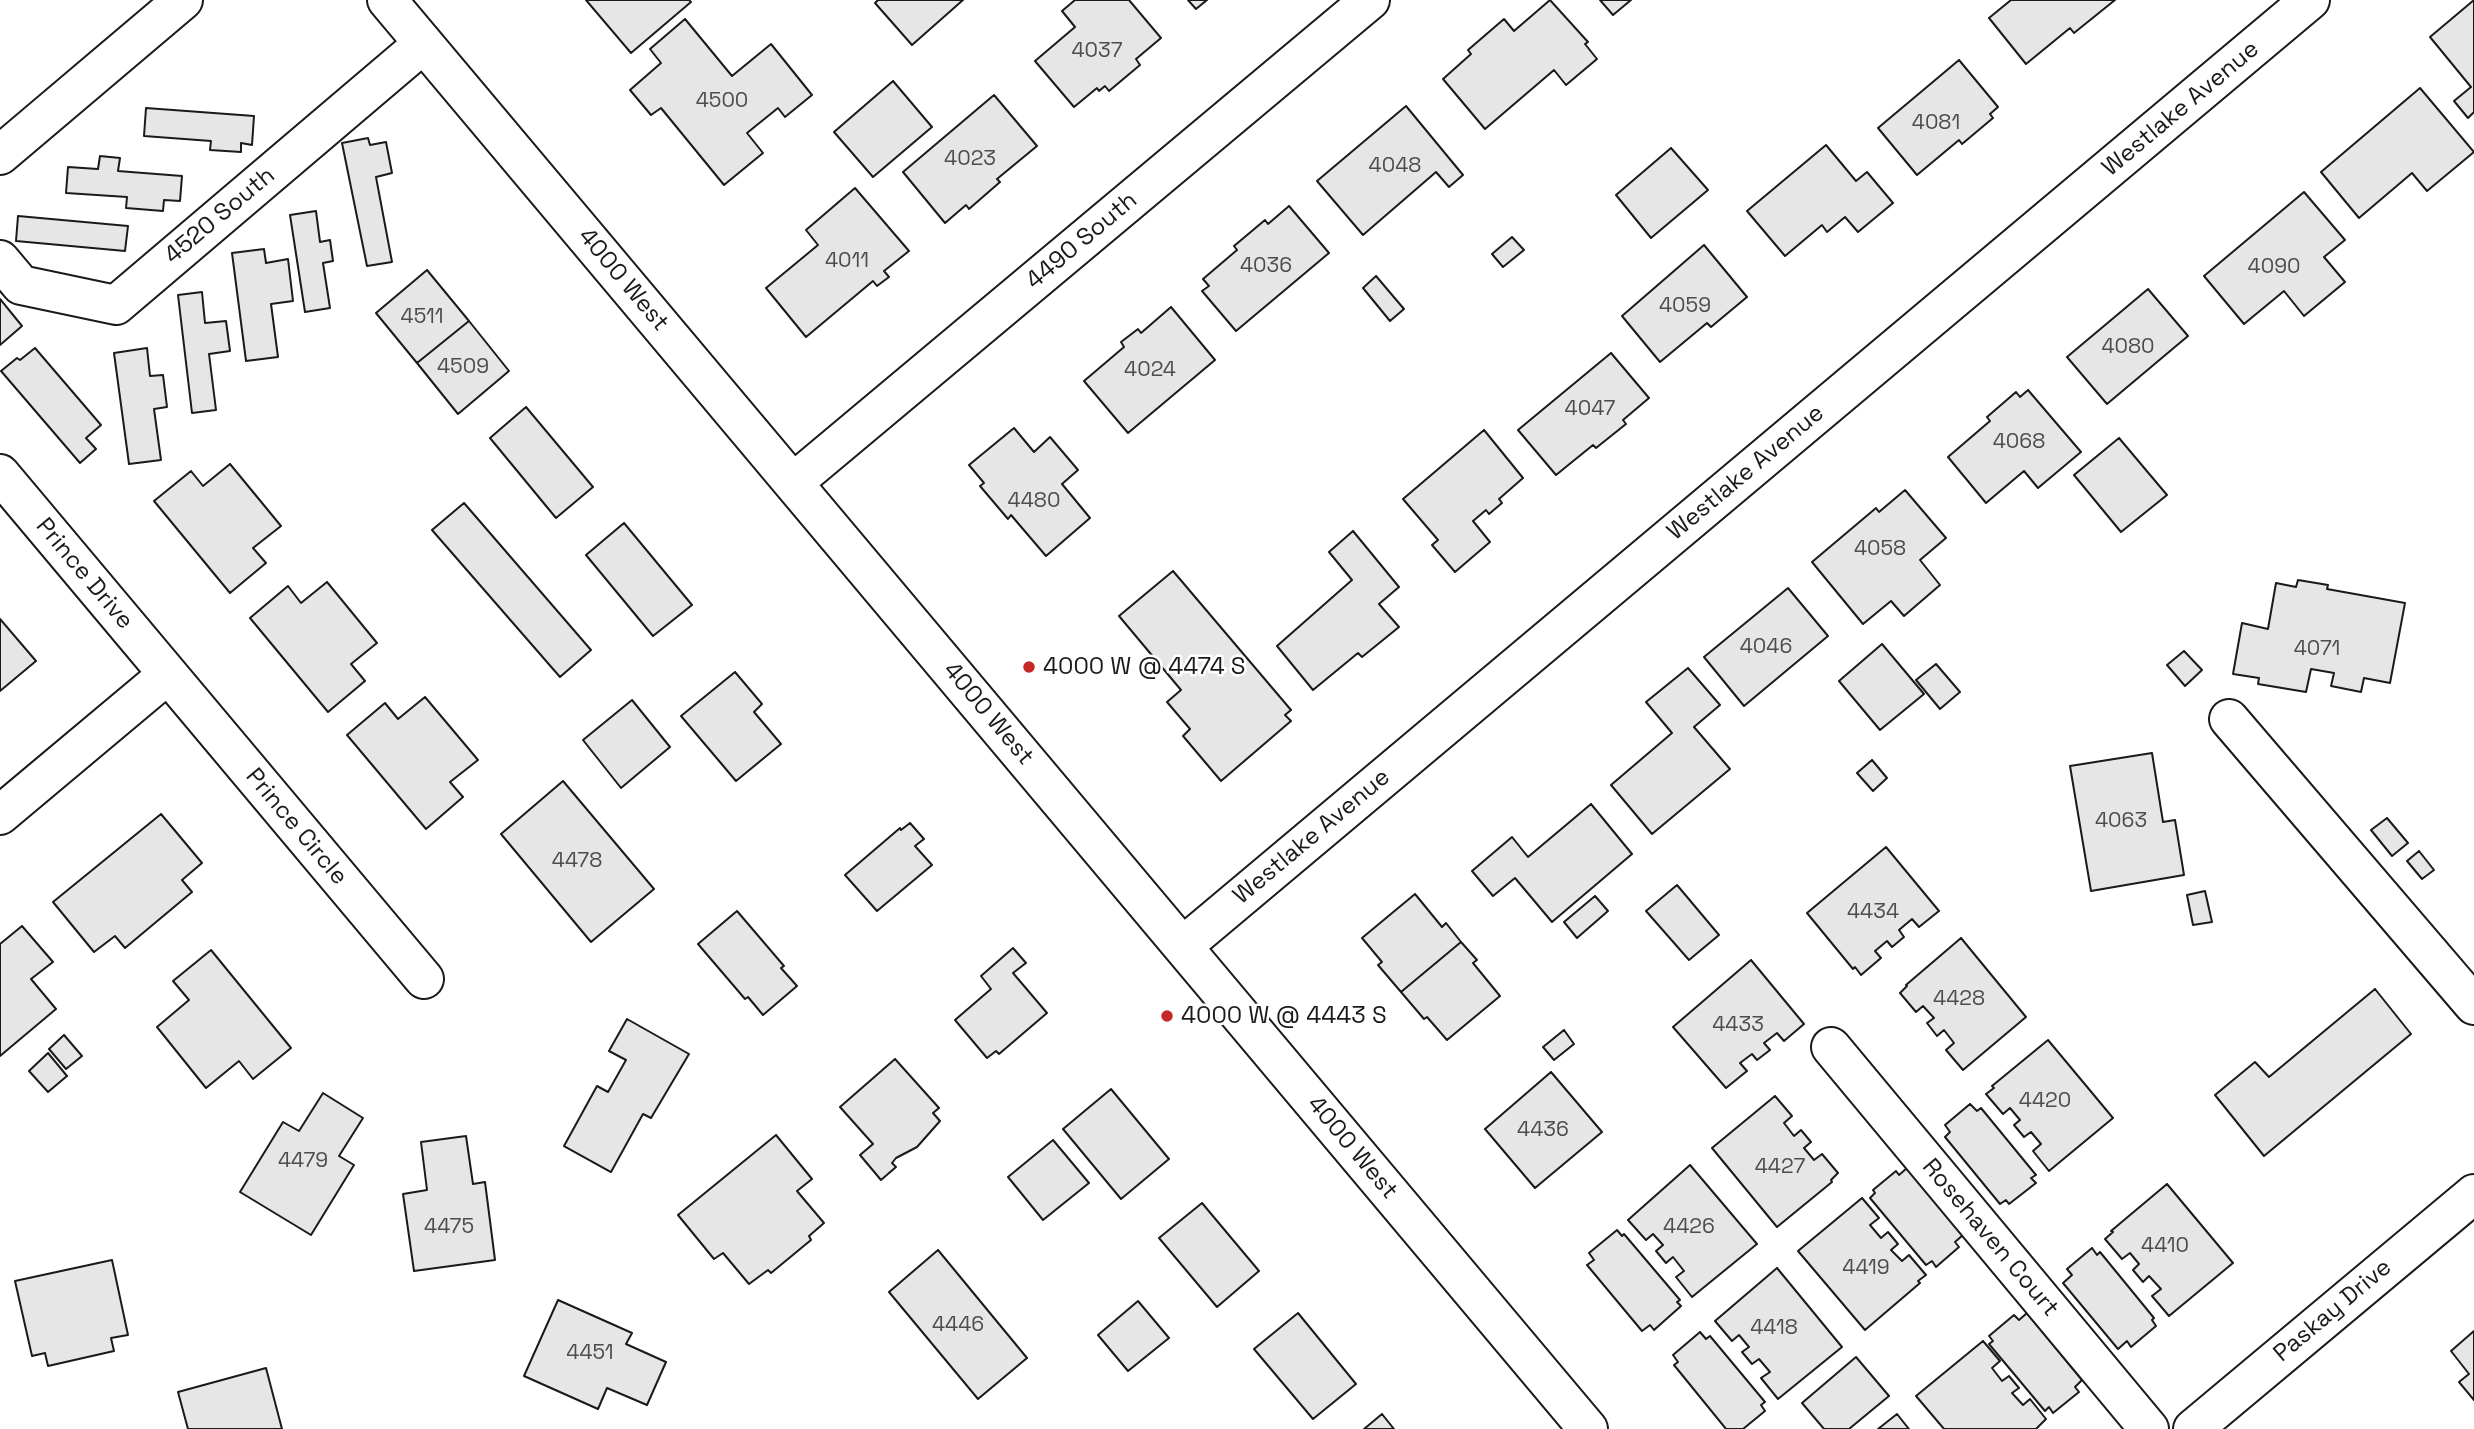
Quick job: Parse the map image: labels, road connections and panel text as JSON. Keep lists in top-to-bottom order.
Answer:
{
  "streets": {
    "street": [
      "Westlake Avenue",
      "4520 South",
      "4490 South",
      "4000 West",
      "Prince Drive",
      "Prince Circle",
      "Rosehaven Court",
      "Paskay Drive"
    ]
  },
  "crossings": [
    ["Westlake Avenue", "4000 West"],
    ["4520 South", "4000 West"],
    ["4490 South", "4000 West"],
    ["Prince Drive", "Prince Circle"]
  ],
  "places": ["4000 W @ 4474 S", "4000 W @ 4443 S"],
  "house_numbers": [
    "4037",
    "4500",
    "4081",
    "4023",
    "4048",
    "4011",
    "4036",
    "4090",
    "4059",
    "4511",
    "4080",
    "4509",
    "4024",
    "4047",
    "4068",
    "4480",
    "4058",
    "4046",
    "4071",
    "4063",
    "4478",
    "4434",
    "4428",
    "4433",
    "4420",
    "4436",
    "4479",
    "4427",
    "4475",
    "4426",
    "4410",
    "4419",
    "4446",
    "4418",
    "4451"
  ]
}
